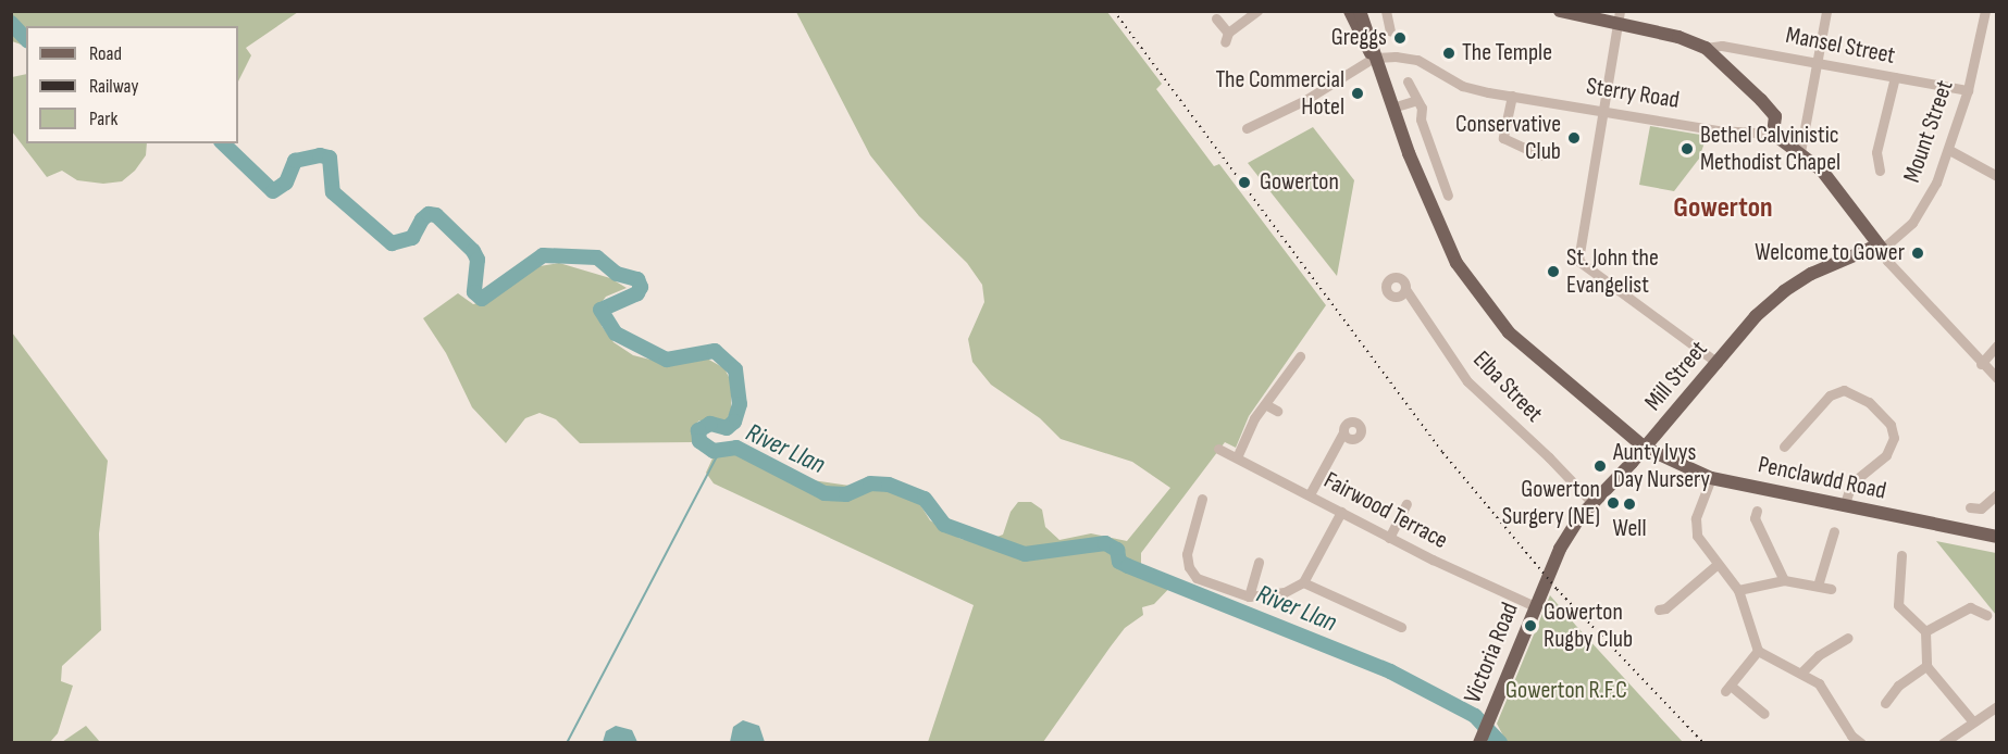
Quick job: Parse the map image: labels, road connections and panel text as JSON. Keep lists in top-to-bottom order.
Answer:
{
  "streets": {
    "main road": ["Mill Street", "Penclawdd Road", "Victoria Road"],
    "street": [
      "Mansel Street",
      "Sterry Road",
      "Mount Street",
      "Elba Street",
      "Fairwood Terrace"
    ]
  },
  "crossings": [
    ["Mansel Street", "Mount Street"],
    ["Sterry Road", "Penclawdd Road"],
    ["Mount Street", "Mill Street"],
    ["Mill Street", "Elba Street"],
    ["Mill Street", "Penclawdd Road"],
    ["Mill Street", "Victoria Road"],
    ["Fairwood Terrace", "Victoria Road"]
  ],
  "districts": ["Gowerton"],
  "water": ["River Llan"],
  "parks": ["Gowerton R.F.C"],
  "places": [
    "Greggs",
    "The Temple",
    "The Commercial Hotel",
    "Conservative Club",
    "Bethel Calvinistic Methodist Chapel",
    "Gowerton",
    "Welcome to Gower",
    "St. John the Evangelist",
    "Aunty Ivys Day Nursery",
    "Gowerton Surgery (NE)",
    "Well",
    "Gowerton Rugby Club"
  ],
  "legend": ["Road", "Railway", "Park"]
}
